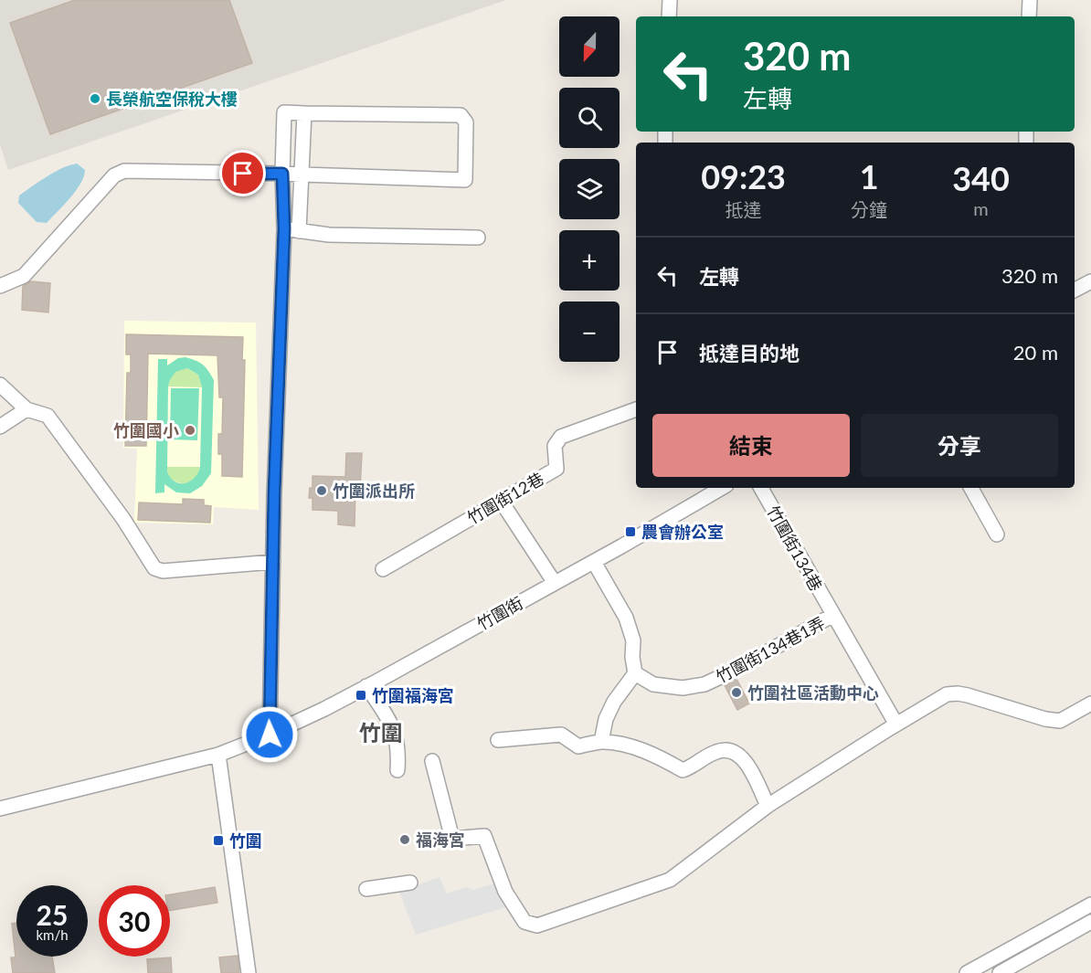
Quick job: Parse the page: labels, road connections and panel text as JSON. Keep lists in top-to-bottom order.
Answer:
{
  "streets": {
    "street": [
      "竹圍街12巷",
      "竹圍街134巷",
      "竹圍街",
      "竹圍街134巷1弄"
    ]
  },
  "crossings": [
    ["竹圍街134巷", "竹圍街134巷1弄"]
  ],
  "districts": ["竹圍"],
  "places": {
    "other": [
      "長榮航空保稅大樓",
      "竹圍國小",
      "竹圍派出所",
      "竹圍社區活動中心",
      "福海宮"
    ],
    "transit": ["農會辦公室", "竹圍福海宮", "竹圍"]
  },
  "north": "bottom",
  "page": {
    "map_buttons": ["+", "−"],
    "turn": ["320 m", "左轉"],
    "eta": [
      "09:23",
      "抵達",
      "1",
      "分鐘",
      "340",
      "m"
    ],
    "list": [
      {
        "name": "左轉",
        "value": "320 m"
      },
      {
        "name": "抵達目的地",
        "value": "20 m"
      }
    ],
    "buttons": ["結束", "分享"],
    "speed": "25 km/h",
    "limit": "30"
  }
}
